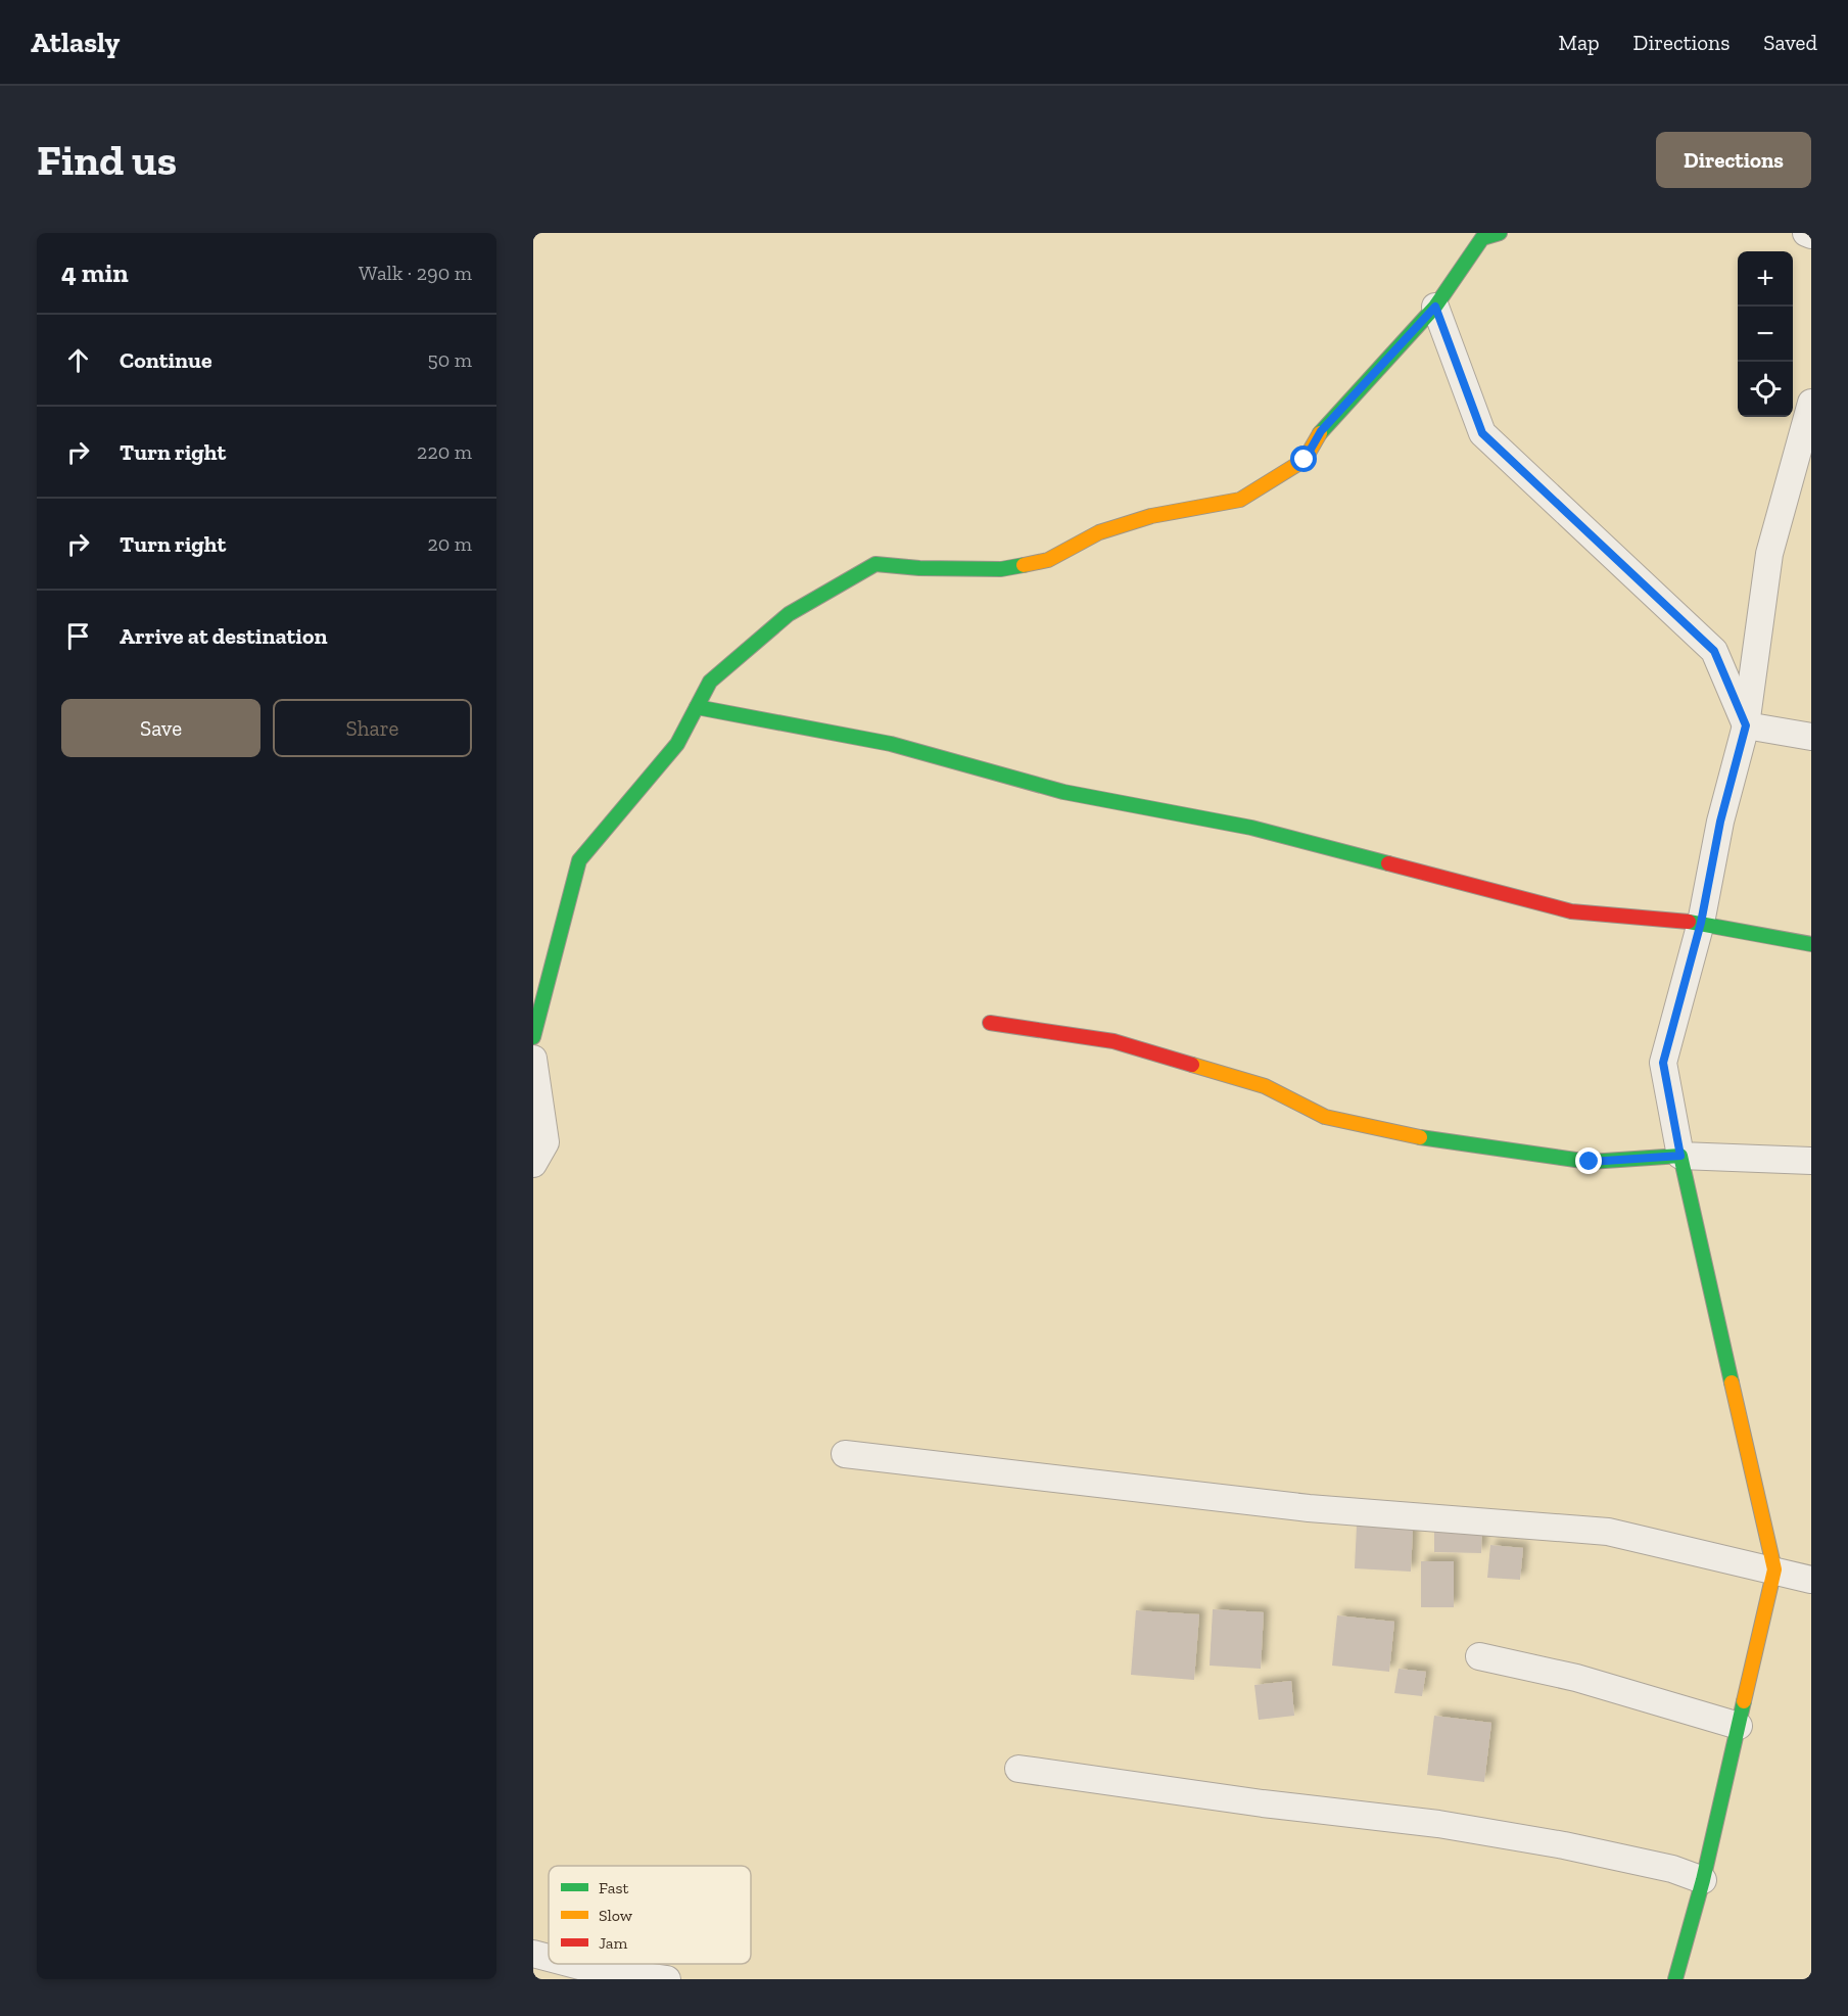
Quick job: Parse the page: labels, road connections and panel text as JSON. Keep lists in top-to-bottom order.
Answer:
{
  "legend": ["Fast", "Slow", "Jam"],
  "page": {
    "header": "Atlasly",
    "nav": ["Map", "Directions", "Saved"],
    "buttons": [
      "Directions",
      ["Save", "Share"]
    ],
    "title": "Find us",
    "heading": ["4 min", "Walk · 290 m"],
    "map_buttons": ["+", "−"],
    "list": [
      ["Continue", "50 m"],
      ["Turn right", "220 m"],
      ["Turn right", "20 m"],
      "Arrive at destination"
    ]
  }
}
